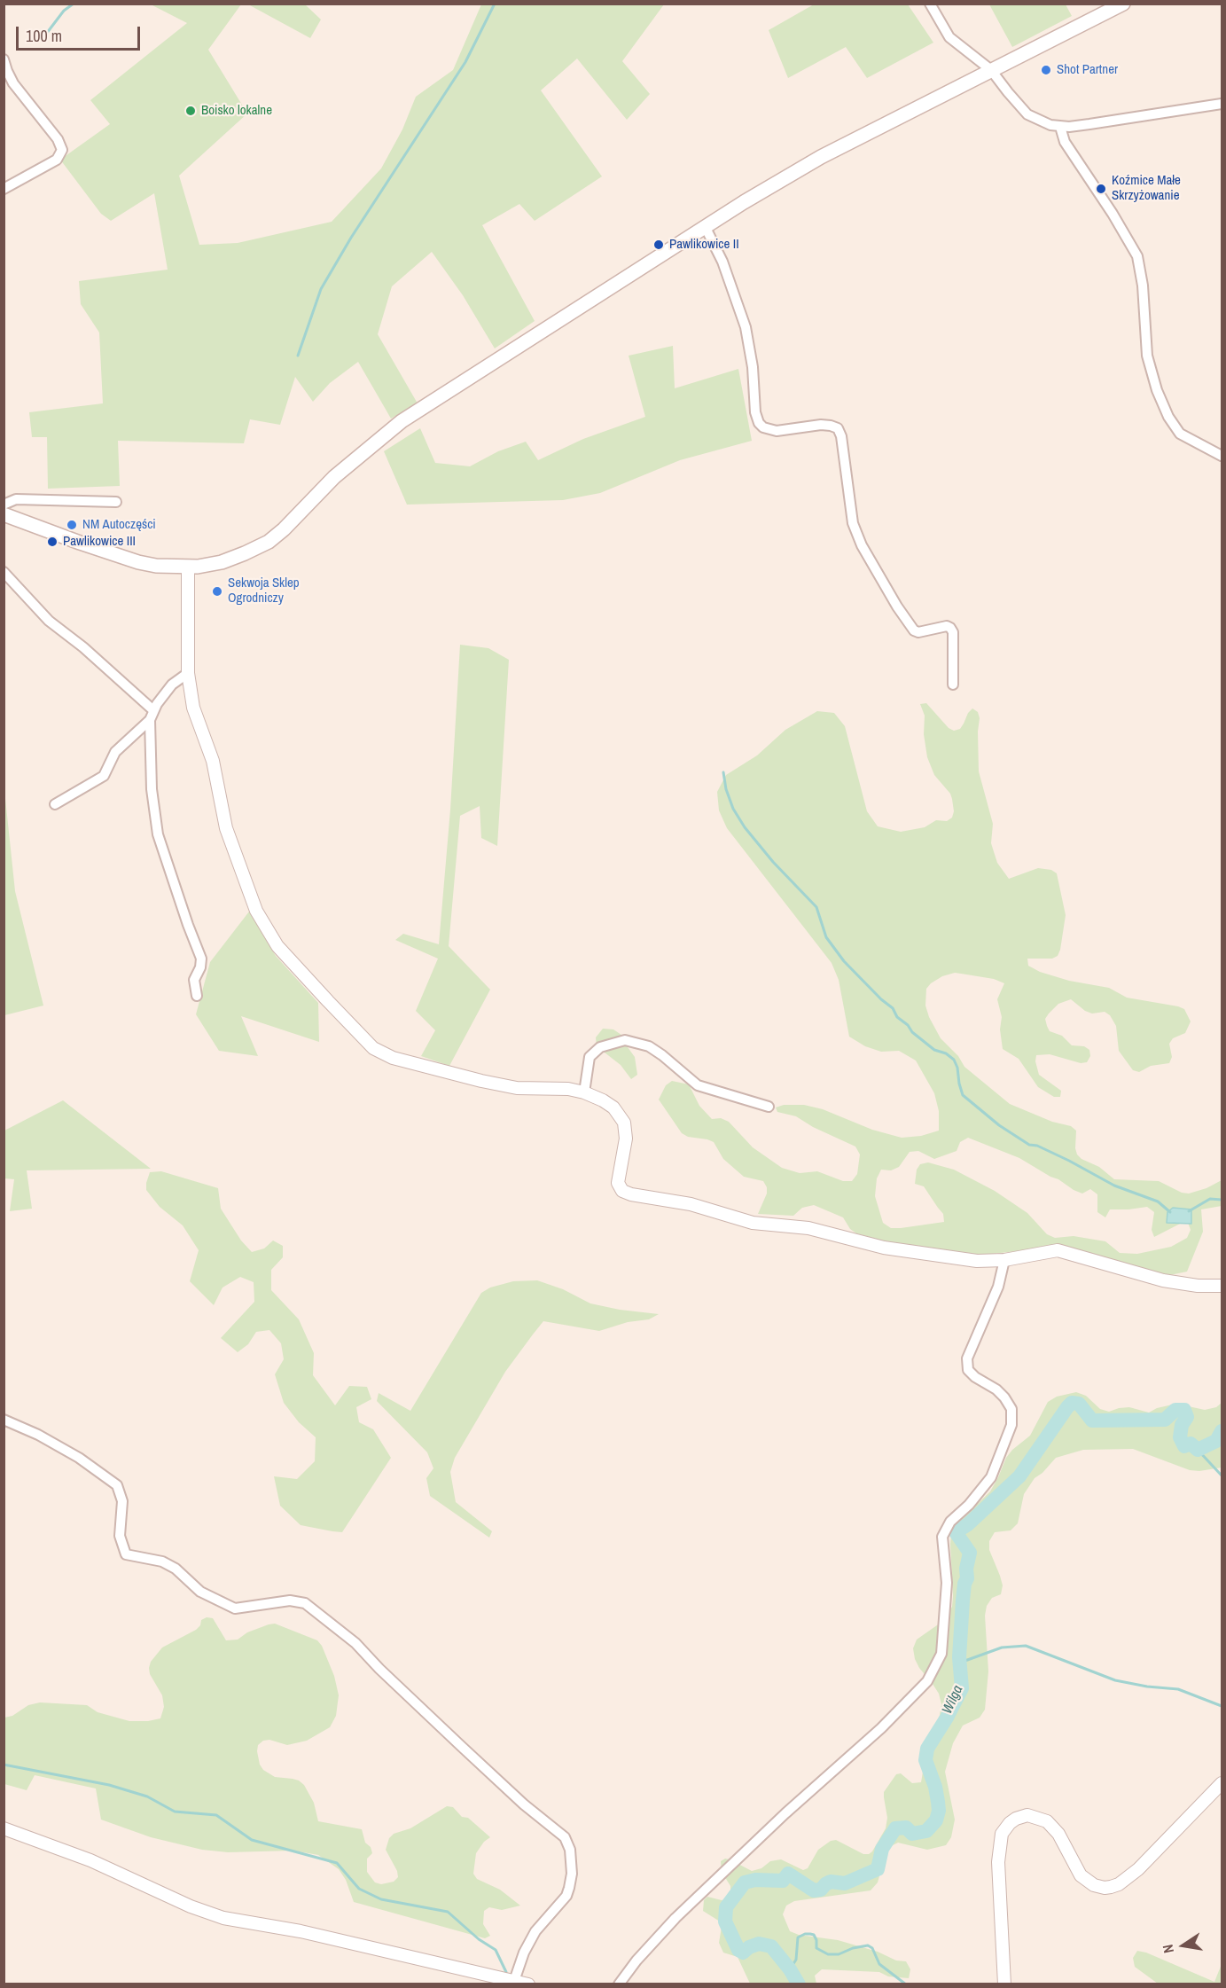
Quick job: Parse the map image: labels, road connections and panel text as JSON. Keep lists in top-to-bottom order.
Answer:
{
  "water": ["Wilga"],
  "places": [
    "Shot Partner",
    "Boisko lokalne",
    "Koźmice Małe Skrzyżowanie",
    "Pawlikowice II",
    "NM Autoczęści",
    "Pawlikowice III",
    "Sekwoja Sklep Ogrodniczy"
  ],
  "scale_bar": "100 m",
  "north": "left"
}
